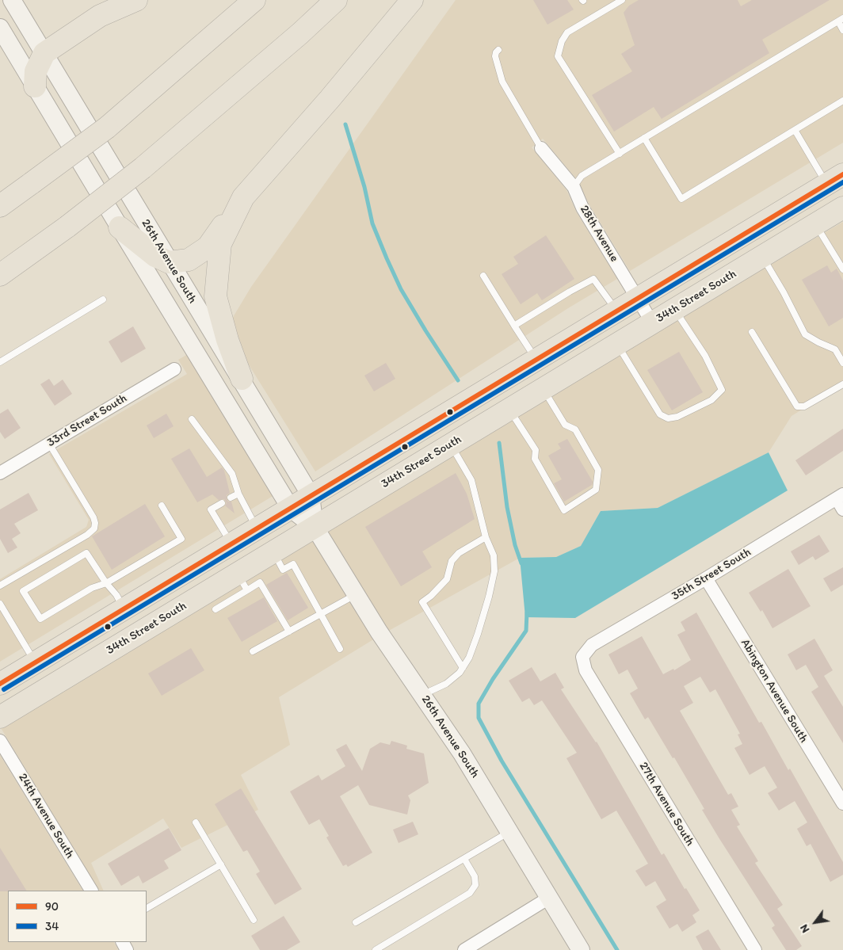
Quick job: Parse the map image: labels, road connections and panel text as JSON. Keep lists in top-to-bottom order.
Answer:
{
  "streets": {
    "highway": ["34th Street South"],
    "main road": ["26th Avenue South"],
    "street": [
      "28th Avenue",
      "33rd Street South",
      "35th Street South",
      "Abington Avenue South",
      "27th Avenue South",
      "24th Avenue South"
    ]
  },
  "crossings": [
    ["28th Avenue", "34th Street South"],
    ["26th Avenue South", "34th Street South"],
    ["35th Street South", "Abington Avenue South"],
    ["35th Street South", "27th Avenue South"]
  ],
  "lines": ["transit line 90", "transit line 34"],
  "legend": ["90", "34"],
  "north": "bottom left"
}
